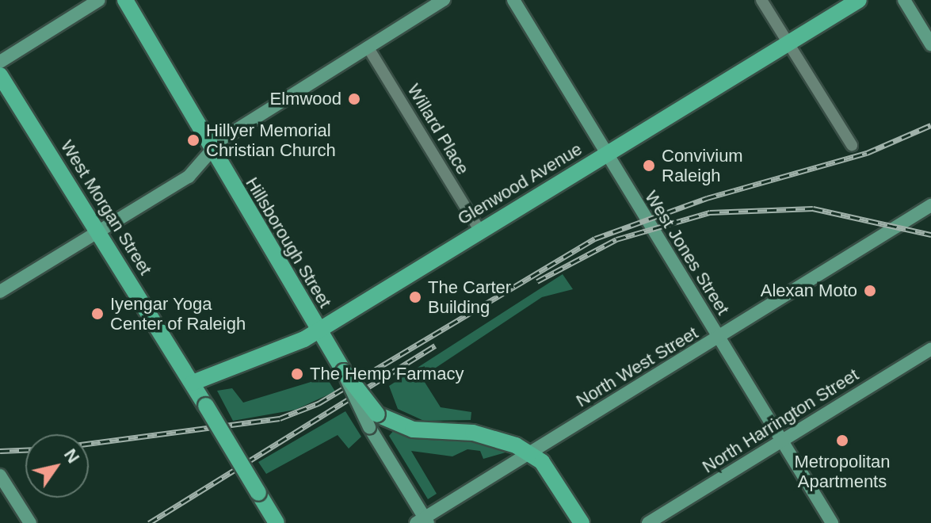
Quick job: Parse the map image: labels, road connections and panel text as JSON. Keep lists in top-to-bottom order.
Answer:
{
  "streets": {
    "main road": ["Glenwood Avenue", "West Morgan Street", "Hillsborough Street"],
    "street": [
      "Willard Place",
      "West Jones Street",
      "North West Street",
      "North Harrington Street"
    ]
  },
  "crossings": [
    ["Willard Place", "Glenwood Avenue"],
    ["Glenwood Avenue", "West Morgan Street"],
    ["Glenwood Avenue", "Hillsborough Street"],
    ["Glenwood Avenue", "West Jones Street"],
    ["Hillsborough Street", "North West Street"],
    ["West Jones Street", "North West Street"],
    ["West Jones Street", "North Harrington Street"]
  ],
  "places": [
    "Elmwood",
    "Hillyer Memorial Christian Church",
    "Convivium Raleigh",
    "Alexan Moto",
    "The Carter Building",
    "Iyengar Yoga Center of Raleigh",
    "The Hemp Farmacy",
    "Metropolitan Apartments"
  ],
  "north": "top right"
}
